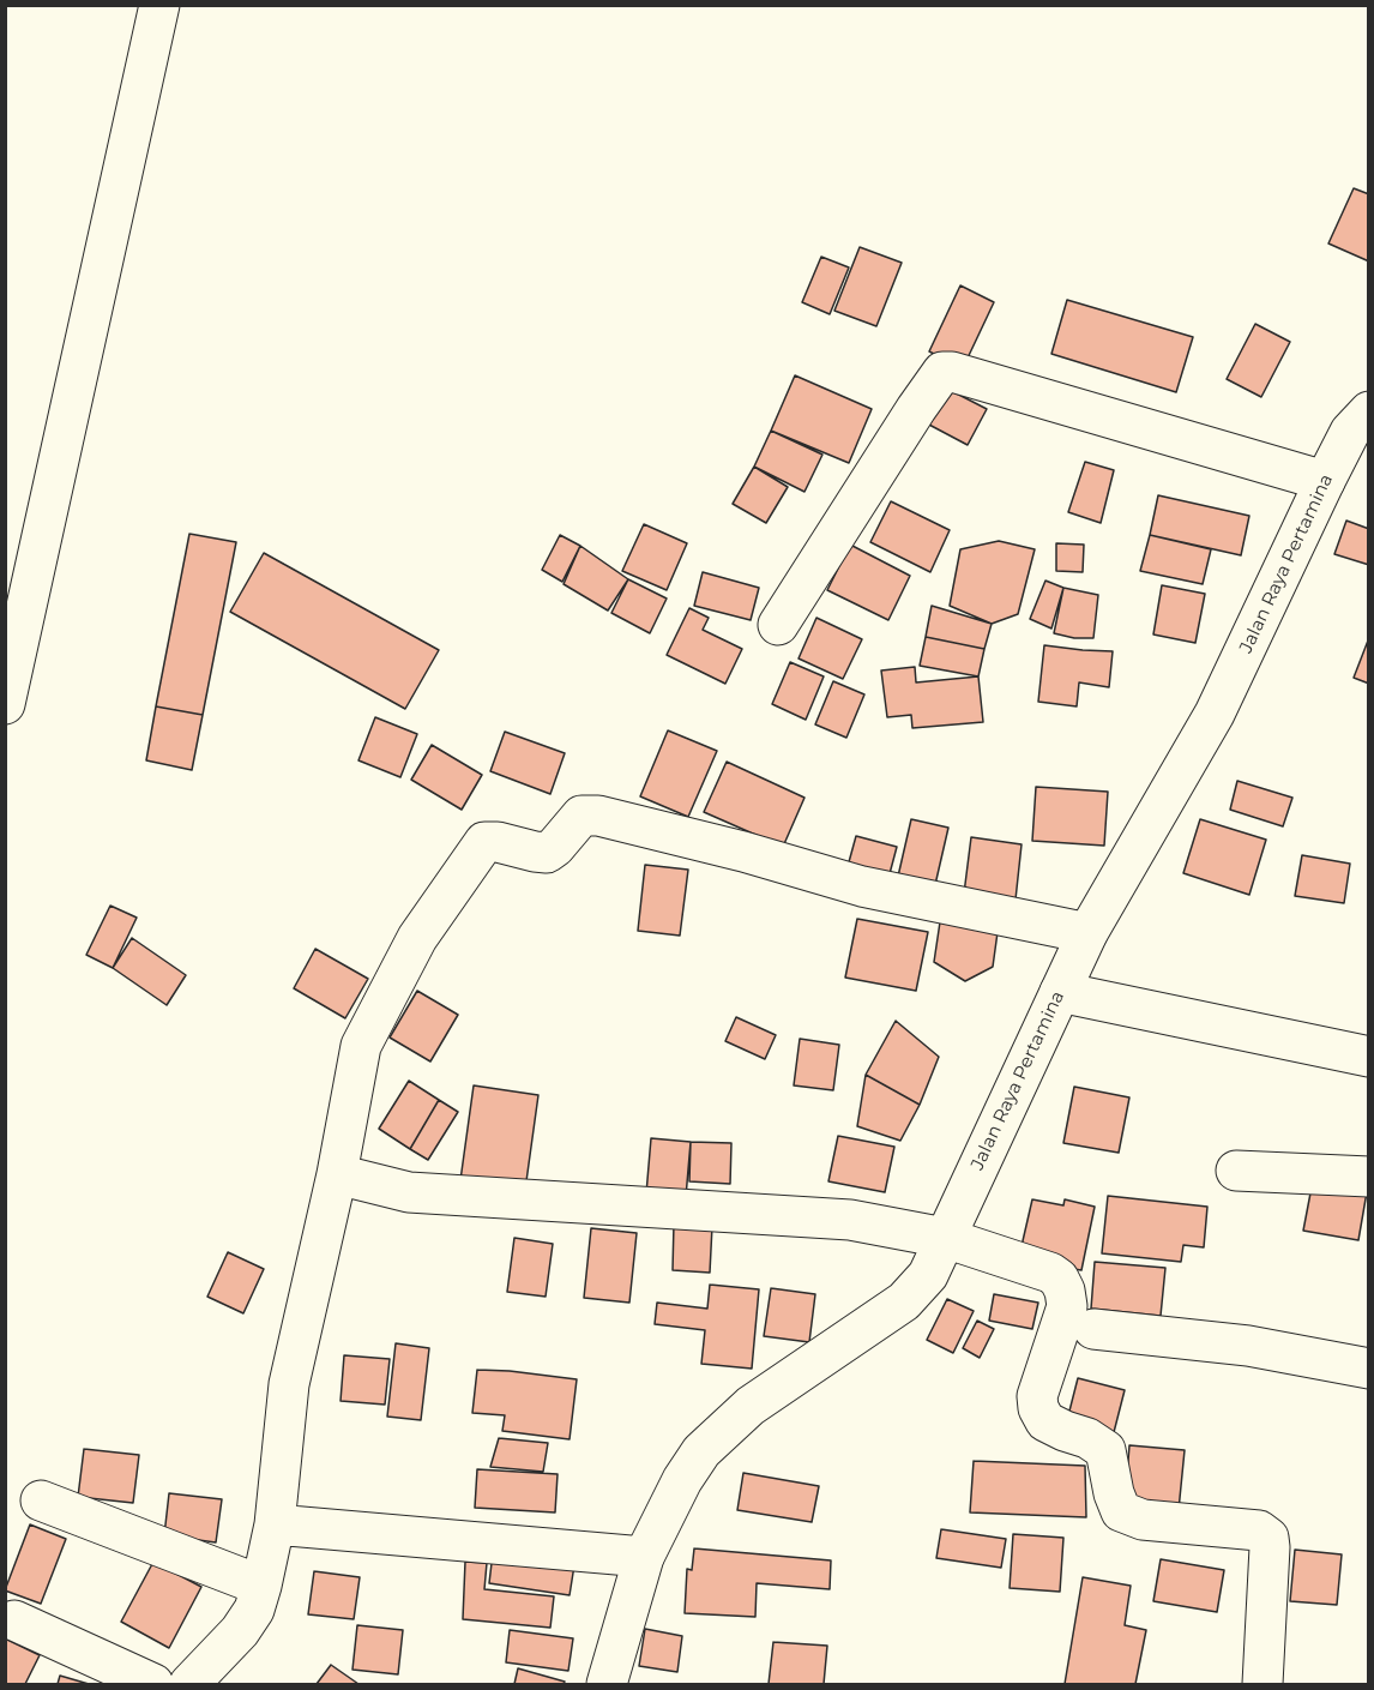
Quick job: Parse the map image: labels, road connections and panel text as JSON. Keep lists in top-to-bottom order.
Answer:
{
  "streets": {
    "street": ["Jalan Raya Pertamina"]
  }
}
